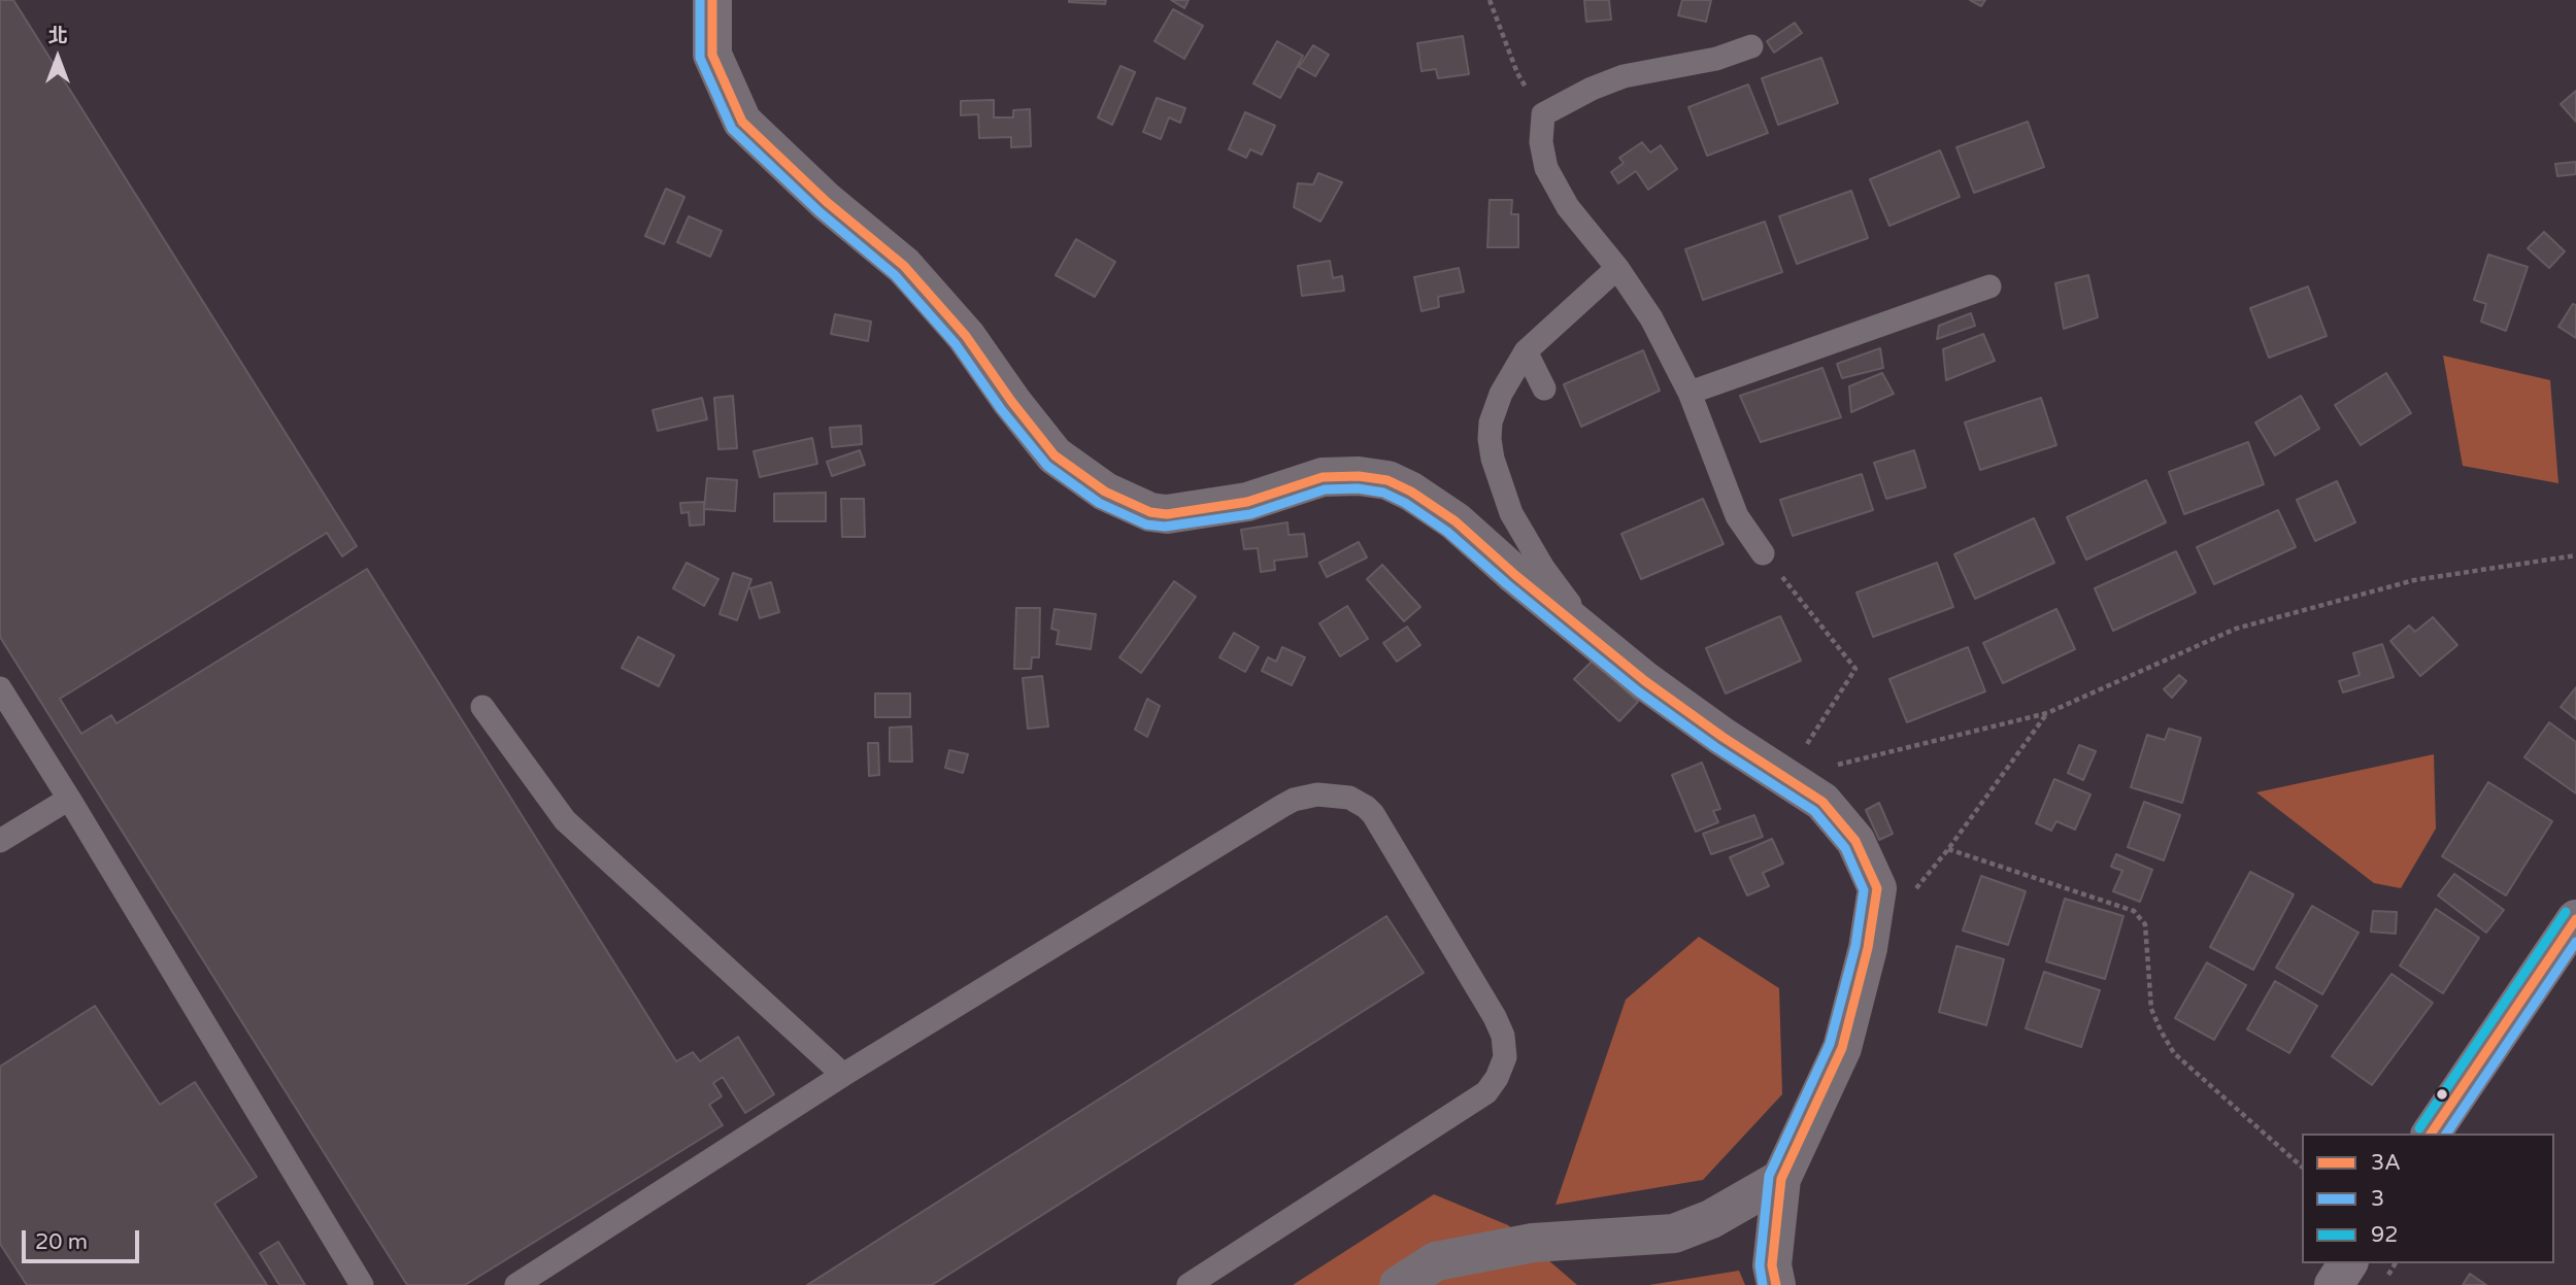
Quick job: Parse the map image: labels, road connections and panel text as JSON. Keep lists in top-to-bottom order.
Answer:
{
  "lines": ["transit line 3A", "transit line 3", "transit line 92"],
  "legend": ["3A", "3", "92"],
  "scale_bar": "20 m",
  "north": "top"
}
